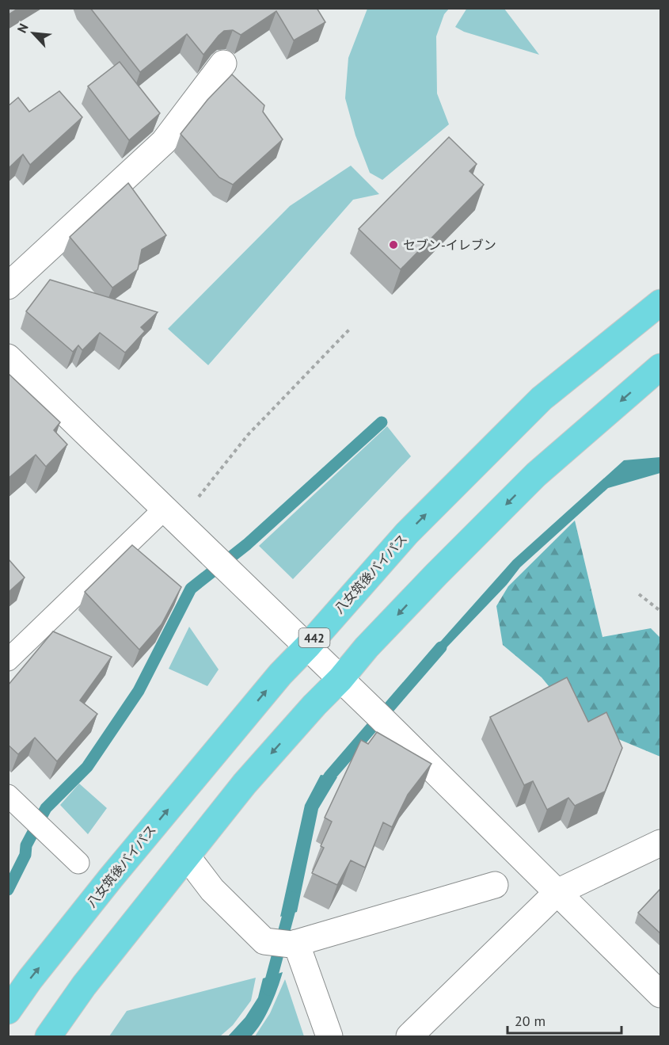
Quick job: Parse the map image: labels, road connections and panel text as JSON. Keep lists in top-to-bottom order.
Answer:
{
  "streets": {
    "highway": ["八女筑後バイパス", "442"]
  },
  "places": ["セブン-イレブン"],
  "scale_bar": "20 m",
  "north": "top left"
}
